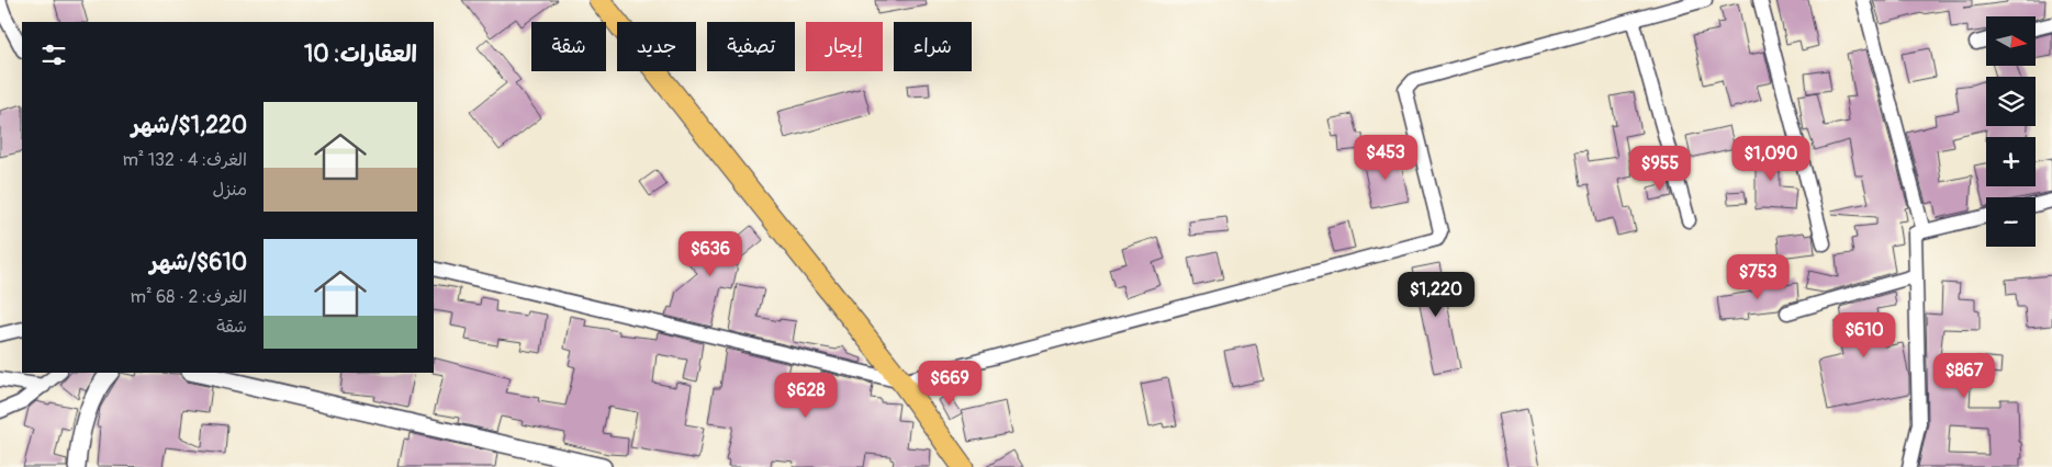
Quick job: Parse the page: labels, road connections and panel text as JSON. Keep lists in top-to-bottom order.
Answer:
{
  "north": "right",
  "page": {
    "map_buttons": ["+", "−"],
    "chip": [
      "شراء",
      "إيجار",
      "تصفية",
      "جديد",
      "شقة"
    ],
    "heading": "العقارات: 10",
    "list": [
      {
        "name": "$1,220/شهر",
        "note": "الغرف: 4 · 132 m² · منزل"
      },
      {
        "name": "$610/شهر",
        "note": "الغرف: 2 · 68 m² · شقة"
      }
    ],
    "price": [
      "$453",
      "$1,090",
      "$955",
      "$636",
      "$753",
      "$1,220",
      "$610",
      "$867",
      "$669",
      "$628"
    ]
  }
}
